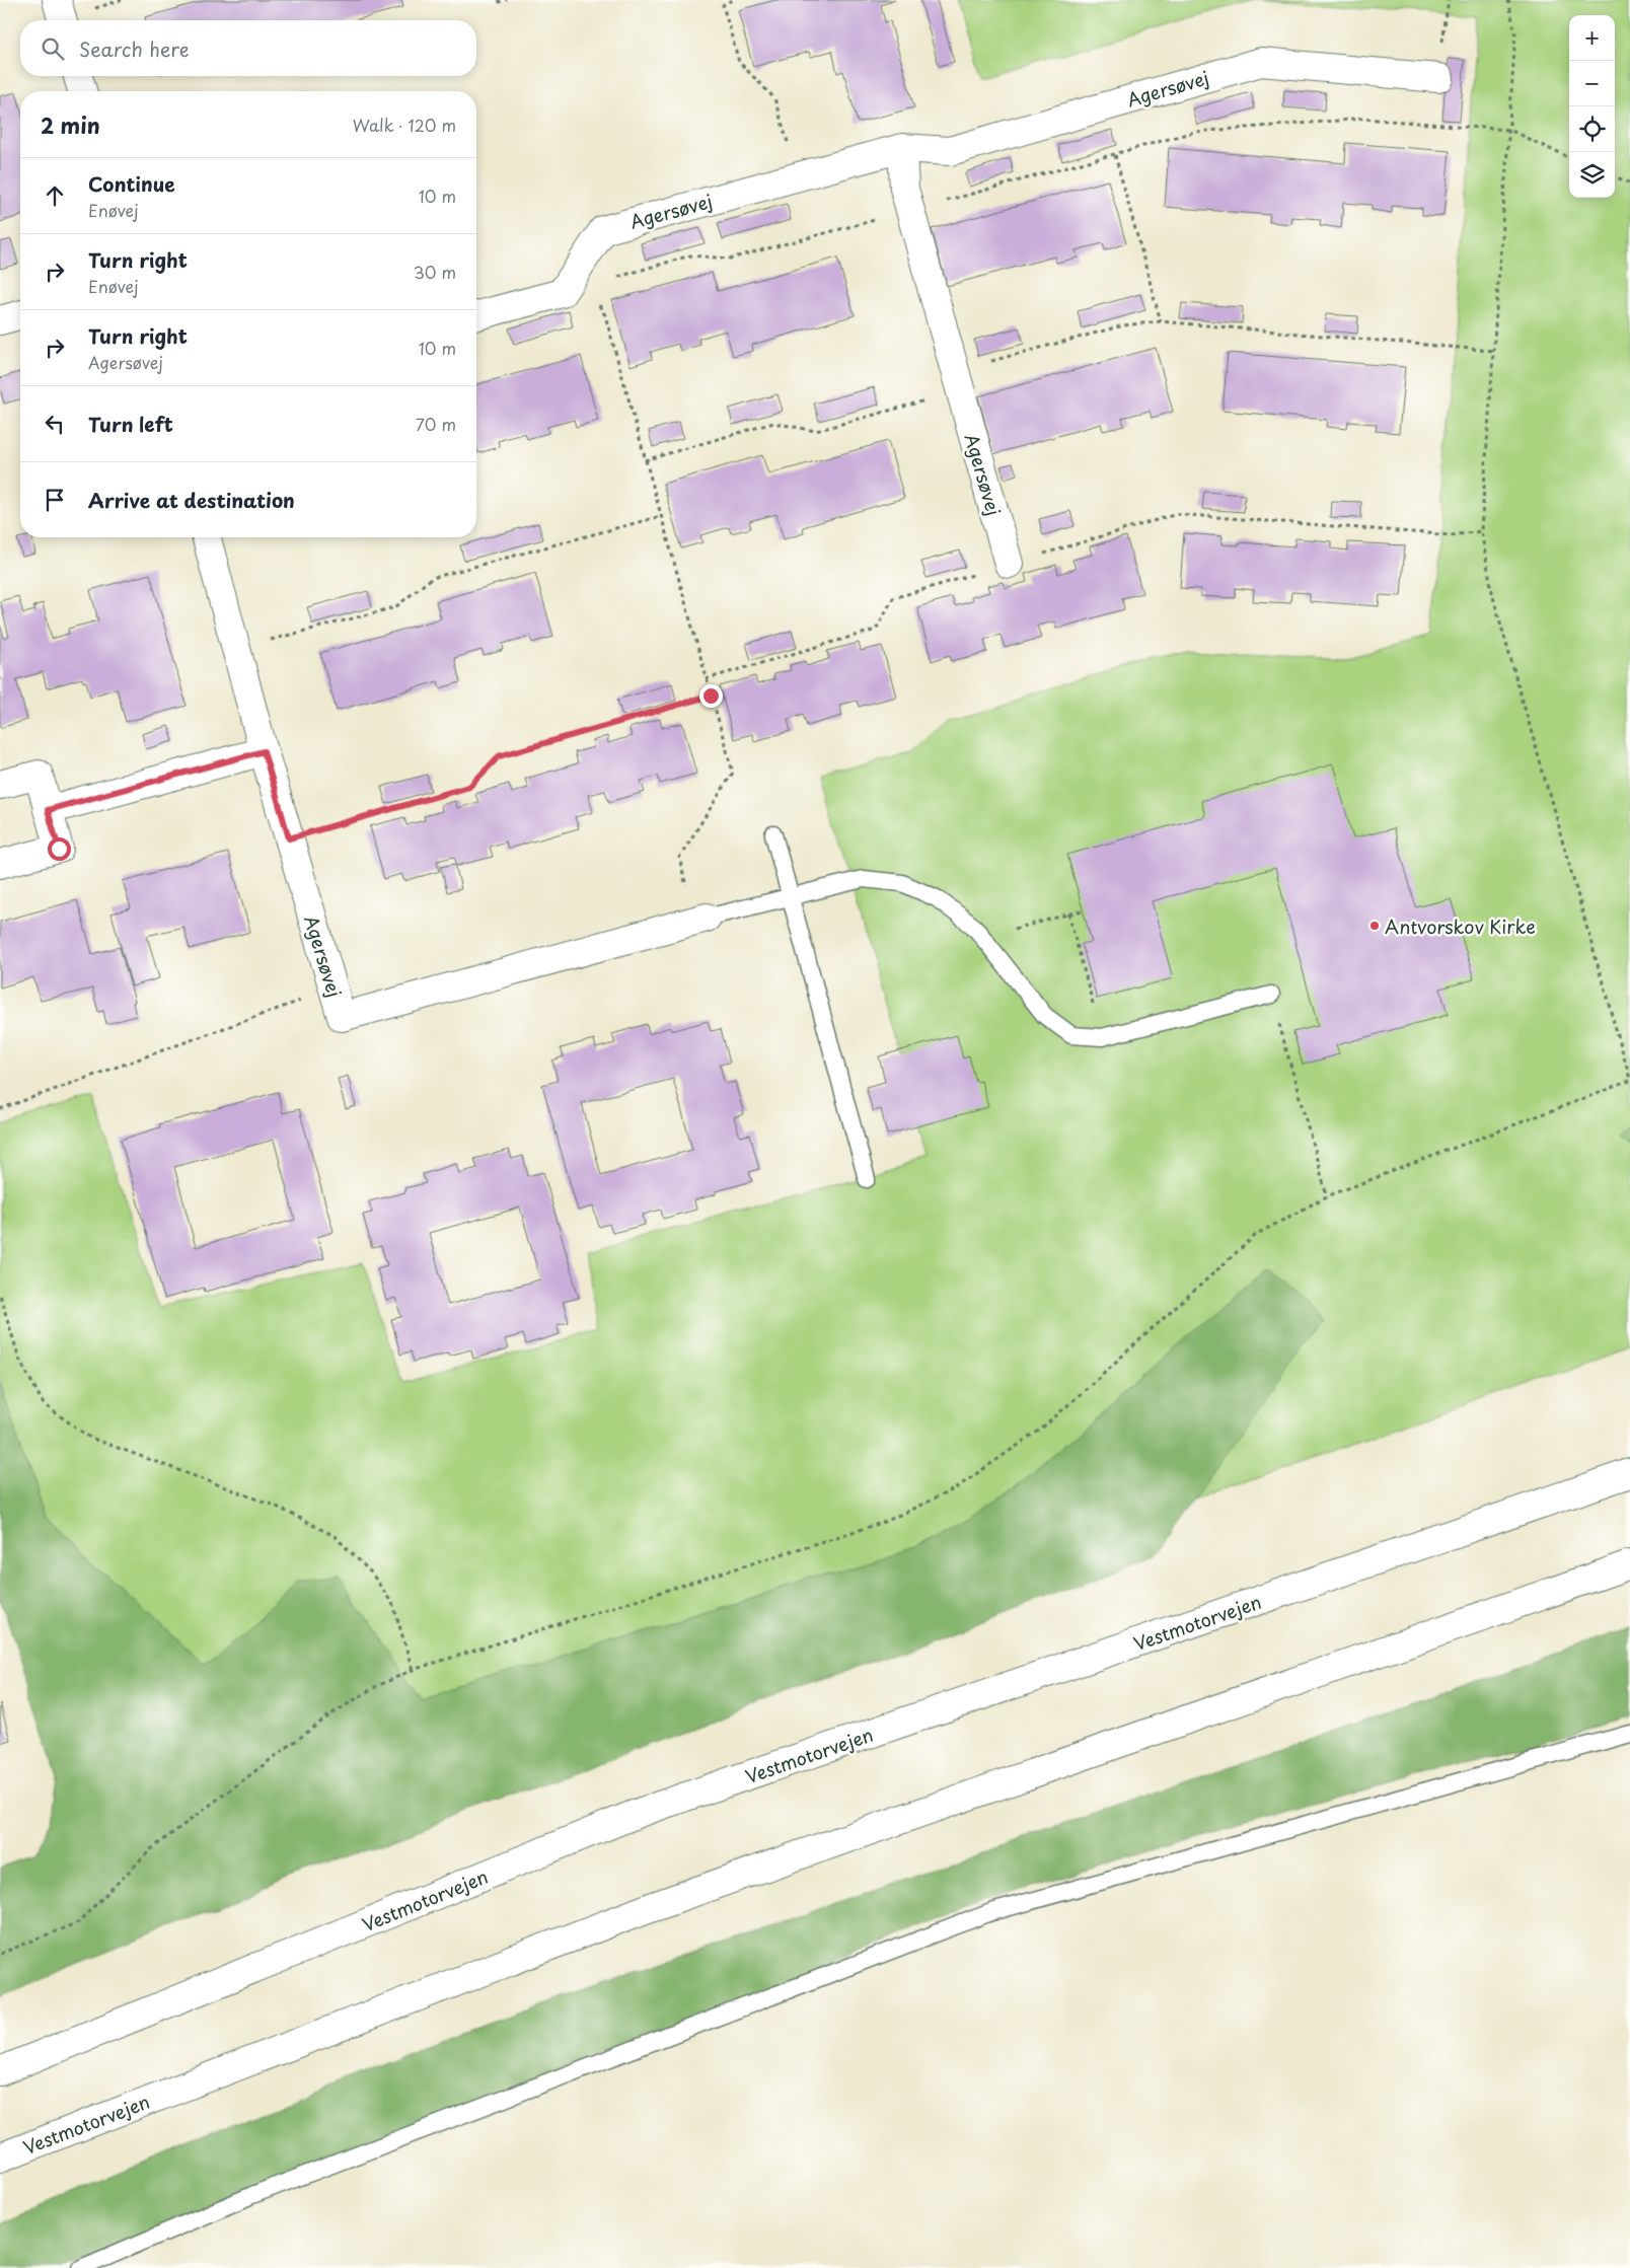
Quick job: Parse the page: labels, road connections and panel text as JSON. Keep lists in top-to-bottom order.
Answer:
{
  "streets": {
    "main road": ["Agersøvej", "Vestmotorvejen"]
  },
  "places": ["Antvorskov Kirke"],
  "page": {
    "map_buttons": ["+", "−"],
    "search": "Search here",
    "heading": ["2 min", "Walk · 120 m"],
    "list": [
      ["Continue", "Enøvej", "10 m"],
      ["Turn right", "Enøvej", "30 m"],
      ["Turn right", "Agersøvej", "10 m"],
      ["Turn left", "70 m"],
      "Arrive at destination"
    ]
  }
}
